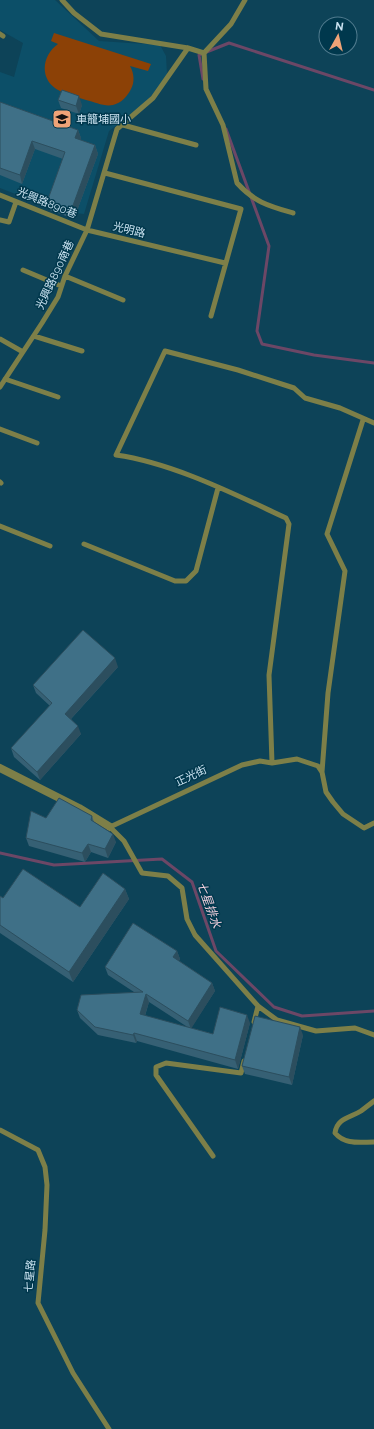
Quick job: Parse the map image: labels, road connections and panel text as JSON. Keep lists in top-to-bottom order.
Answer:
{
  "streets": {
    "lane": [
      "光興路890巷",
      "光明路",
      "光興路890南巷",
      "正光街",
      "七星路"
    ]
  },
  "crossings": [
    ["光興路890巷", "光明路"],
    ["光興路890巷", "光興路890南巷"],
    ["光明路", "光興路890南巷"]
  ],
  "water": ["七星排水"],
  "places": {
    "school or university": ["車籠埔國小"]
  },
  "north": "top"
}
